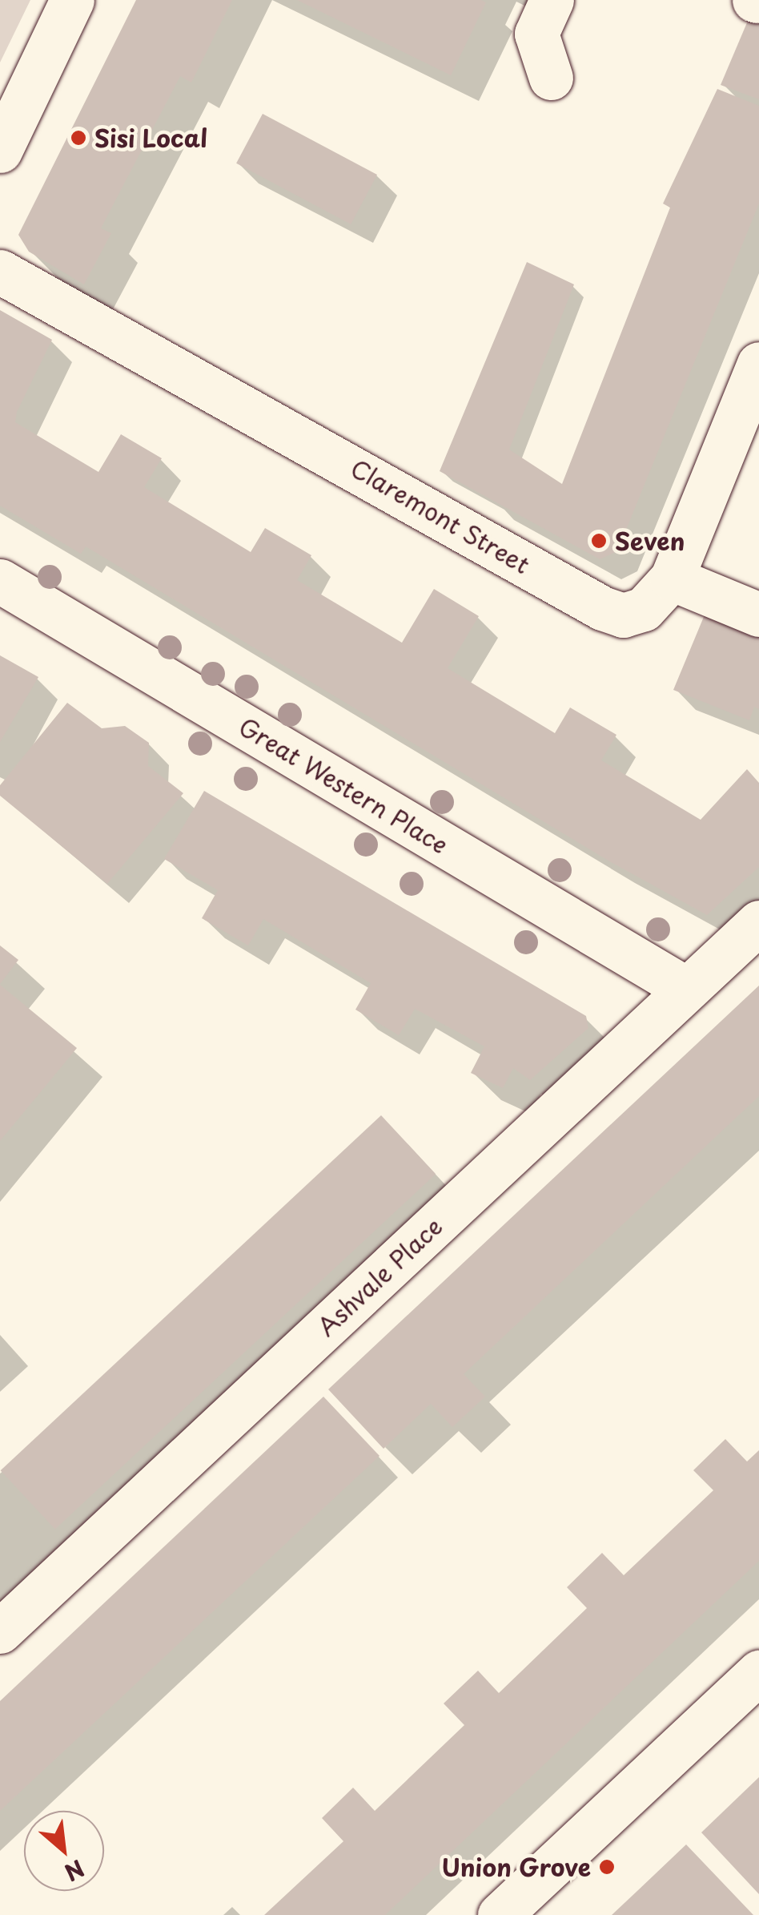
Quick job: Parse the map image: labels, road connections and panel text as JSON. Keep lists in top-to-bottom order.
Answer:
{
  "streets": {
    "street": ["Claremont Street", "Great Western Place", "Ashvale Place"]
  },
  "crossings": [
    ["Great Western Place", "Ashvale Place"]
  ],
  "places": ["Sisi Local", "Seven", "Union Grove"],
  "north": "bottom right"
}
